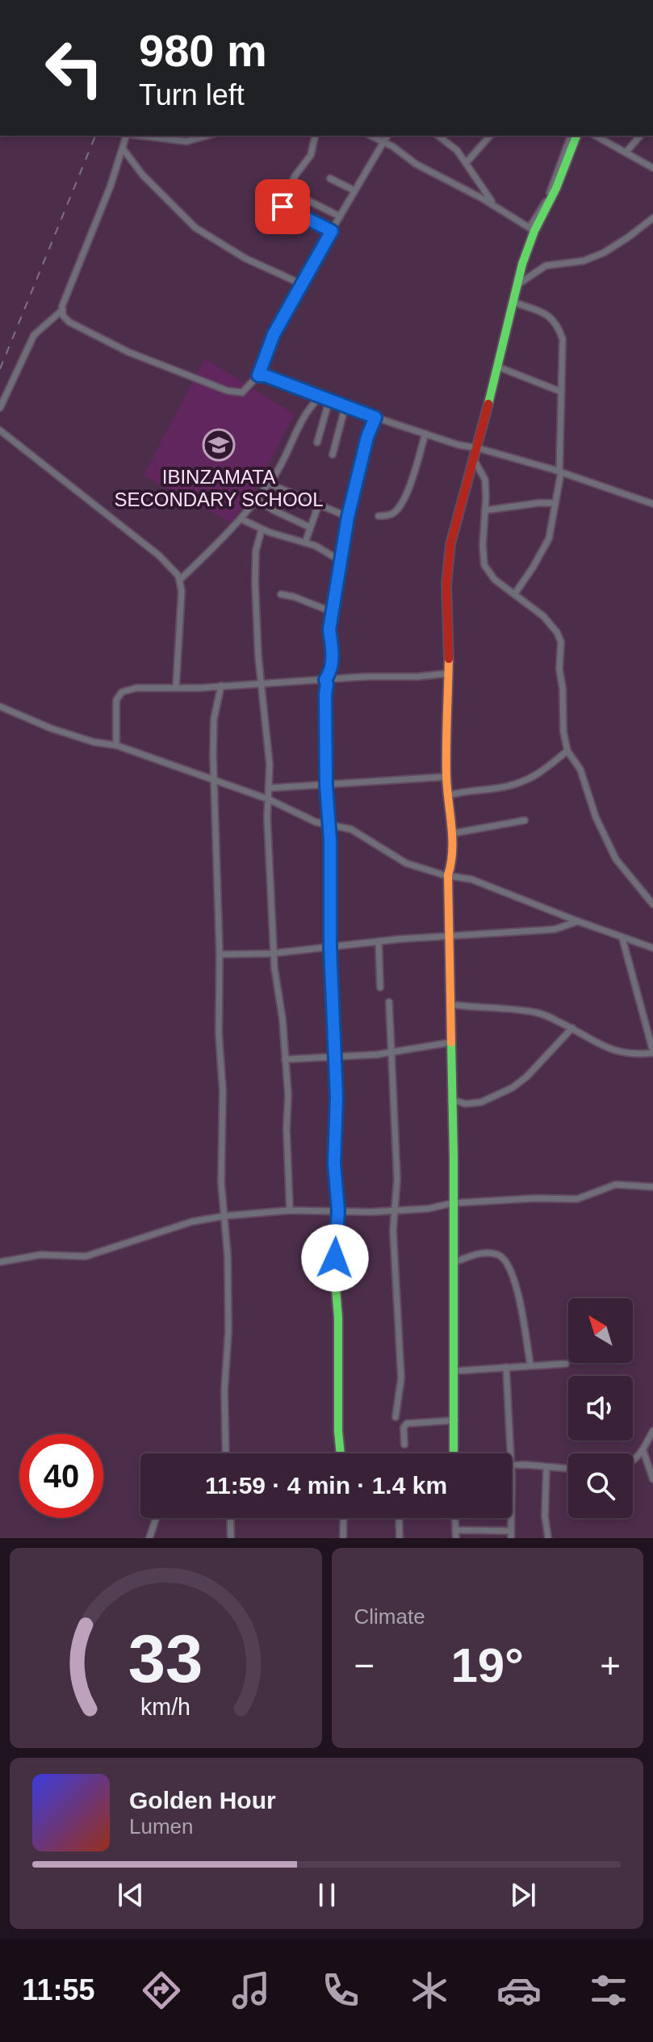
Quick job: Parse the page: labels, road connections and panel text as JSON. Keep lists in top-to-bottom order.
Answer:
{
  "places": {
    "school or university": ["IBINZAMATA SECONDARY SCHOOL"]
  },
  "north": "top left",
  "page": {
    "turn": ["980 m", "Turn left"],
    "limit": "40",
    "trip": "11:59 · 4 min · 1.4 km",
    "tile": "Climate",
    "heat": ["−", "19°", "+"],
    "song": ["Golden Hour", "Lumen"],
    "tabs": "11:55",
    "gauge": ["33", "km/h"]
  }
}
